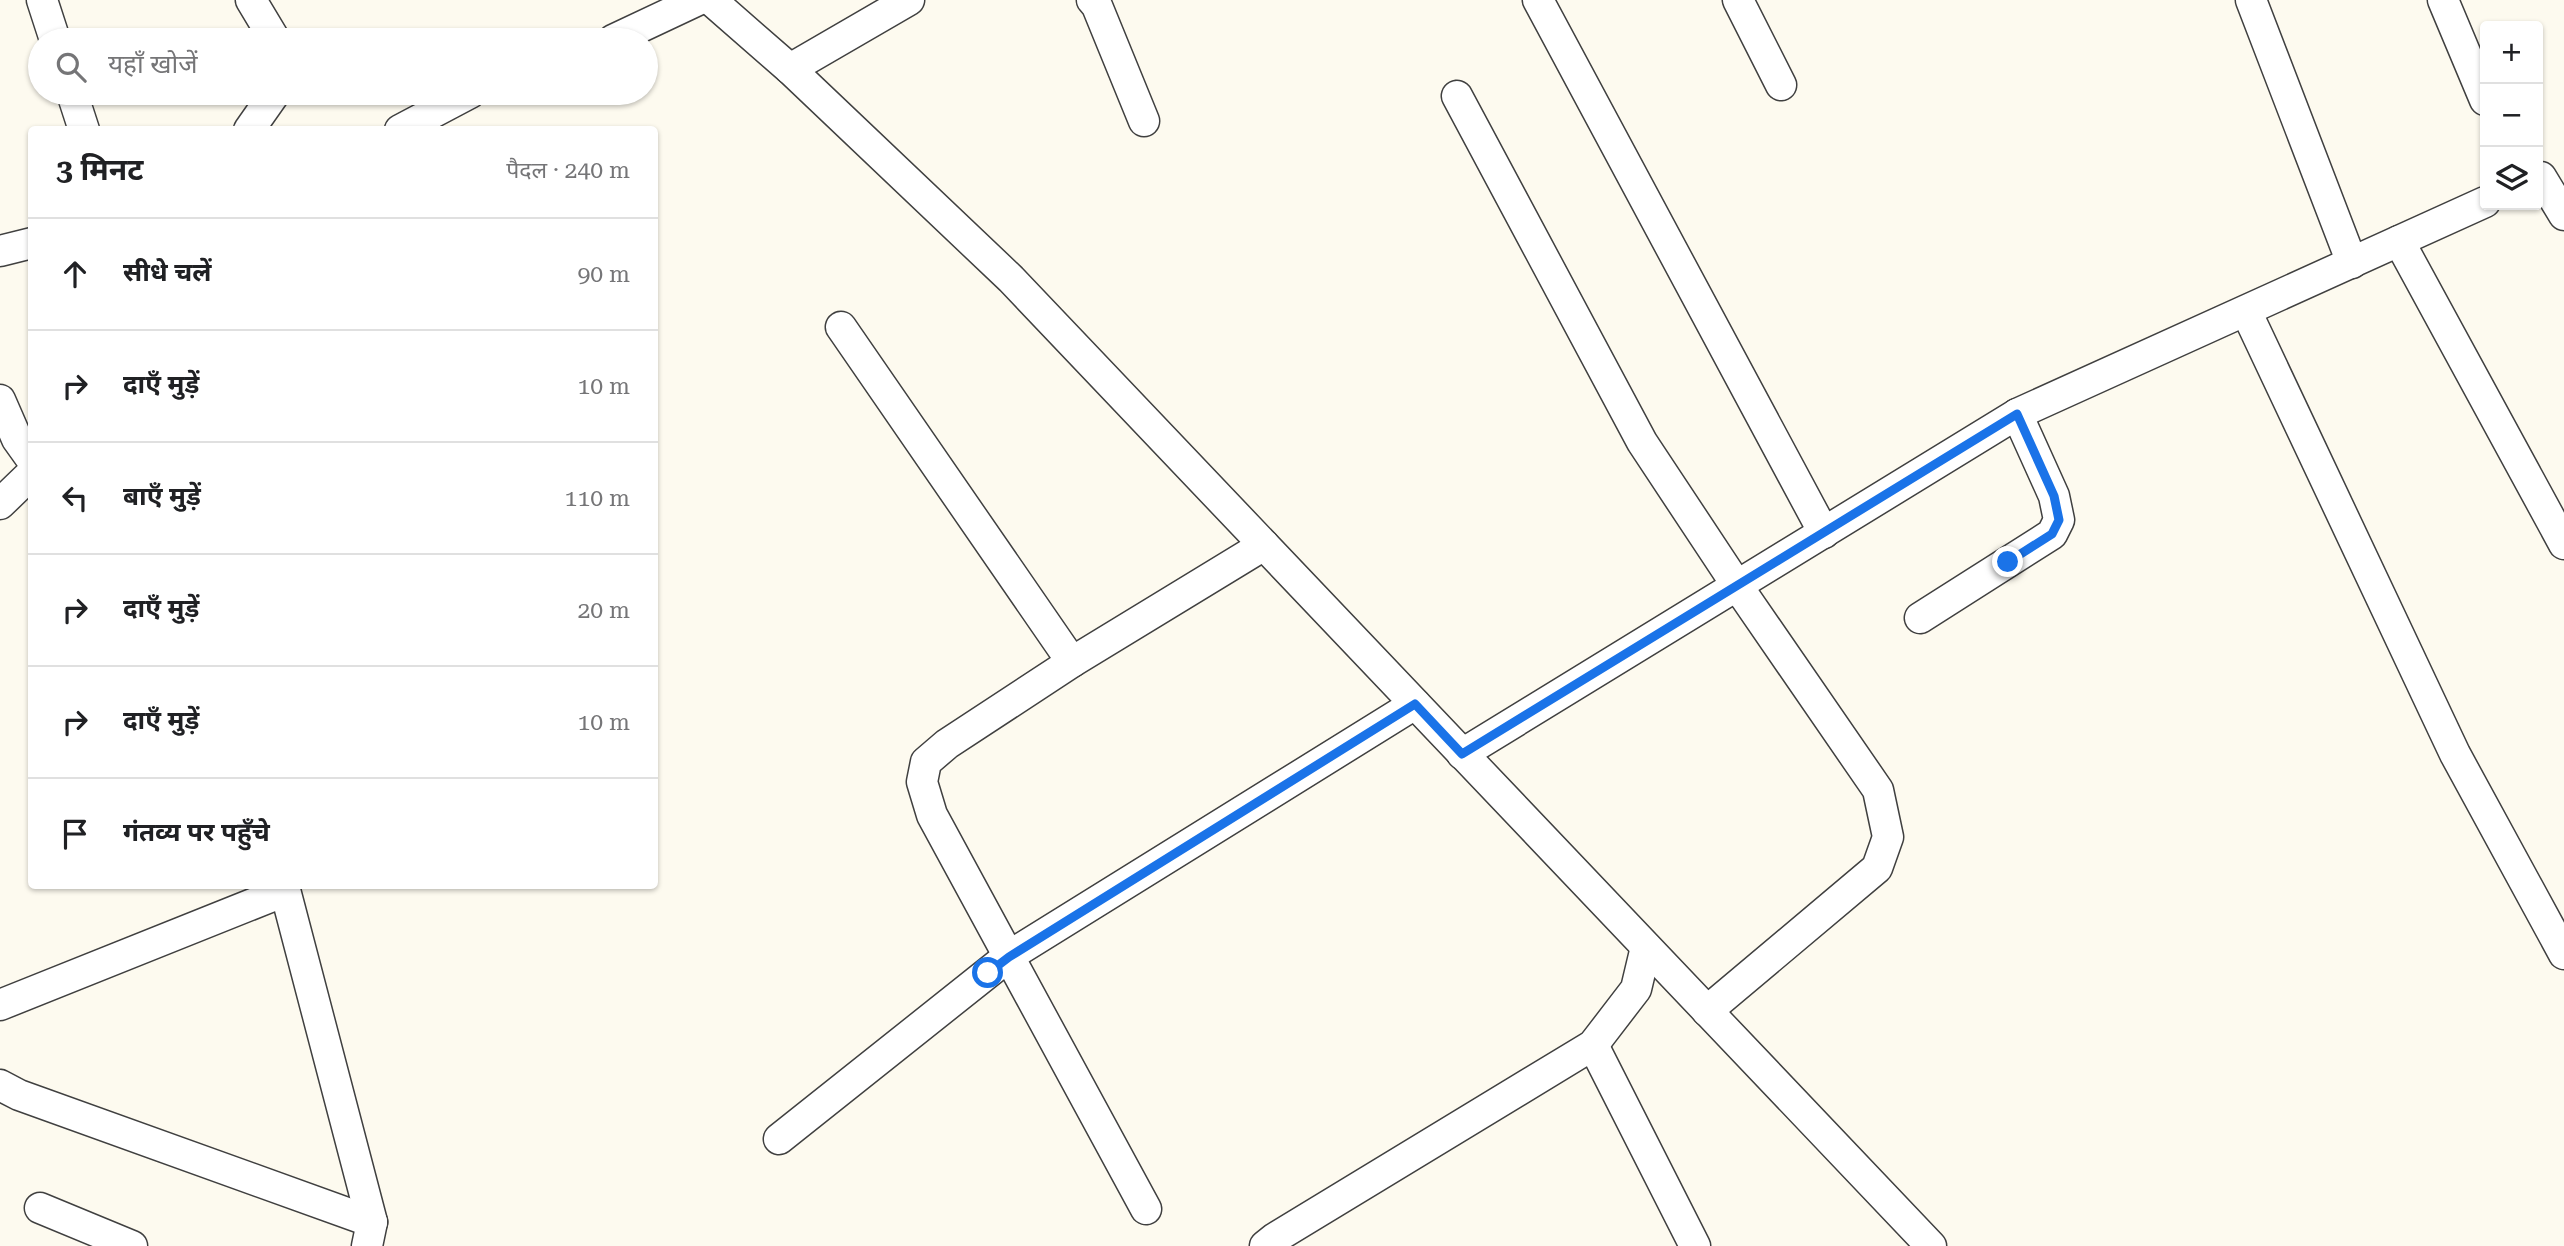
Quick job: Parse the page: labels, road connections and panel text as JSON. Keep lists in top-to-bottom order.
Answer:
{
  "page": {
    "map_buttons": ["+", "−"],
    "search": "यहाँ खोजें",
    "heading": ["3 मिनट", "पैदल · 240 m"],
    "list": [
      ["सीधे चलें", "90 m"],
      ["दाएँ मुड़ें", "10 m"],
      ["बाएँ मुड़ें", "110 m"],
      ["दाएँ मुड़ें", "20 m"],
      ["दाएँ मुड़ें", "10 m"],
      "गंतव्य पर पहुँचे"
    ]
  }
}
